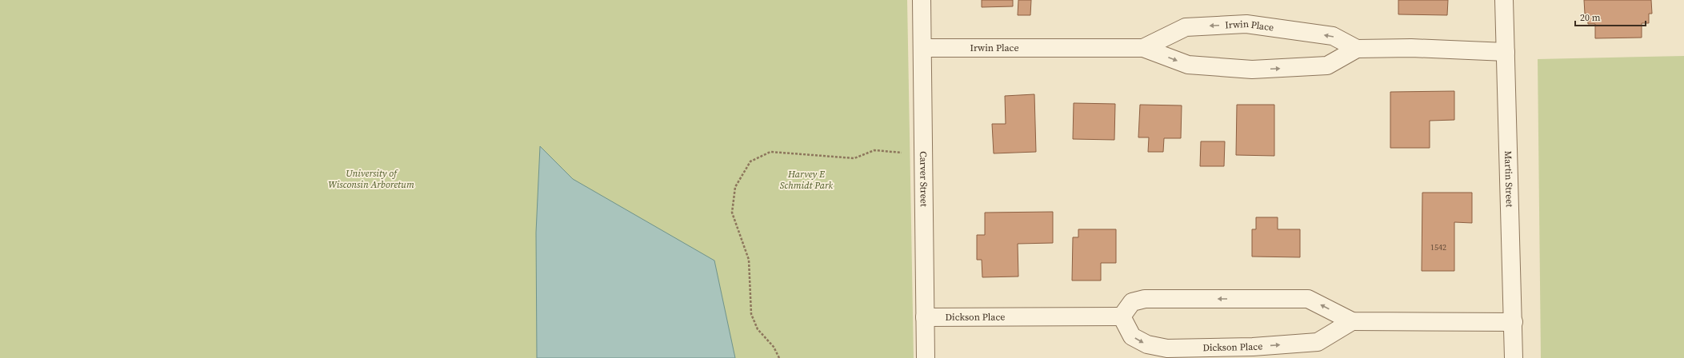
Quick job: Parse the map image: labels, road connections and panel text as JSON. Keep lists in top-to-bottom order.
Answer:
{
  "streets": {
    "street": [
      "Irwin Place",
      "Carver Street",
      "Martin Street",
      "Dickson Place"
    ]
  },
  "crossings": [
    ["Irwin Place", "Carver Street"],
    ["Irwin Place", "Martin Street"],
    ["Carver Street", "Dickson Place"]
  ],
  "parks": ["University of Wisconsin Arboretum", "Harvey E Schmidt Park"],
  "house_numbers": ["1542"],
  "scale_bar": "20 m"
}
